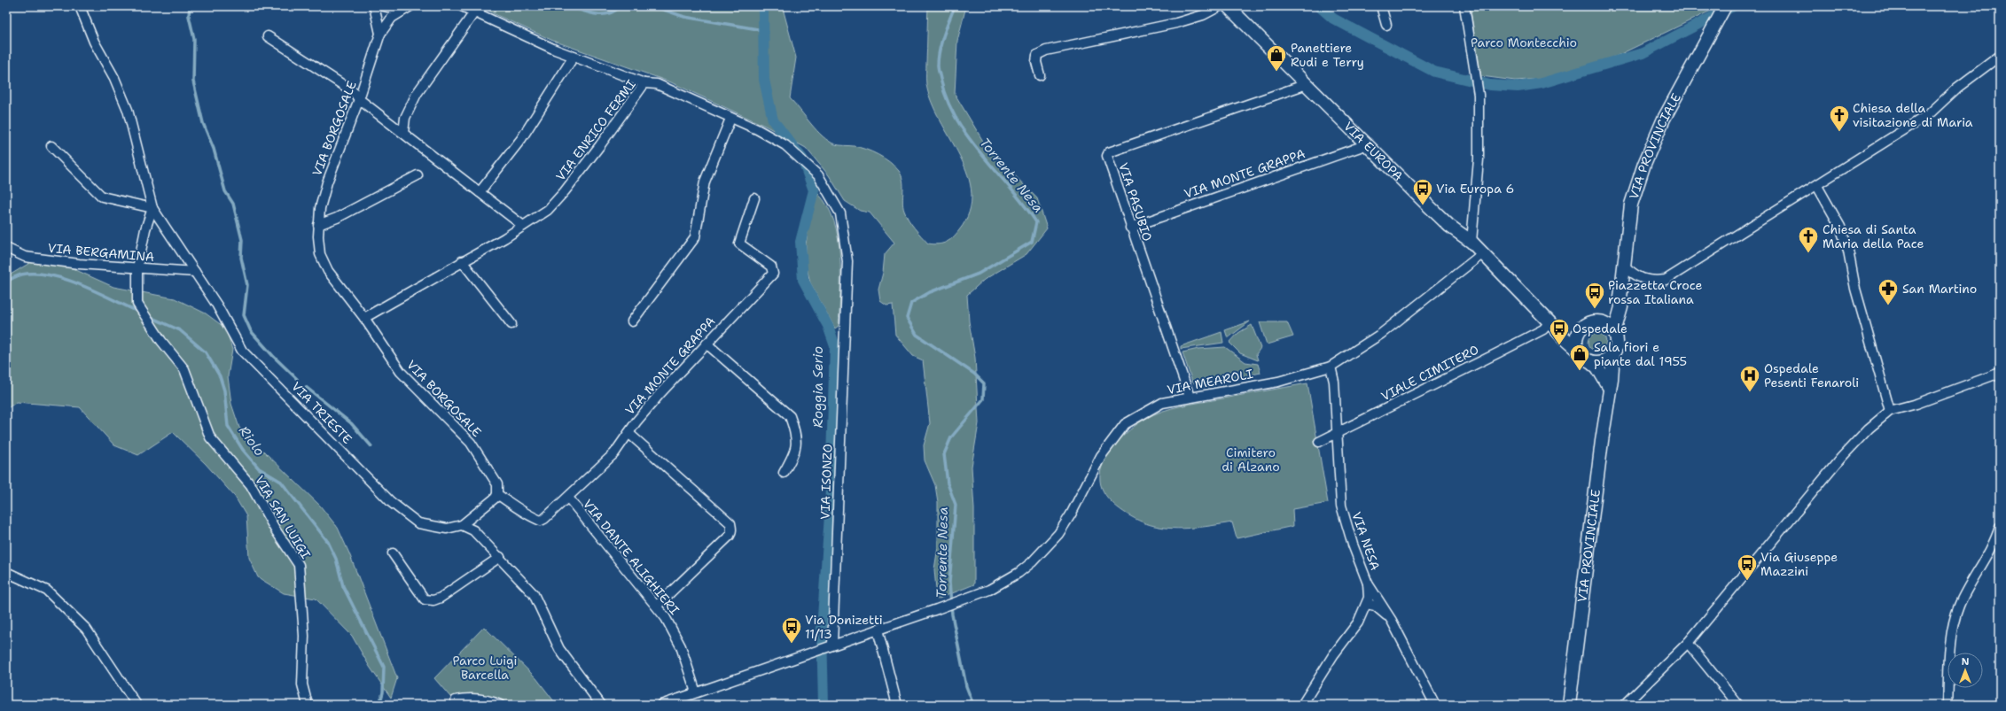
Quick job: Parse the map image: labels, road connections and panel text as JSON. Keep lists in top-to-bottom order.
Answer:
{
  "streets": {
    "street": [
      "VIA BORGOSALE",
      "VIA ENRICO FERMI",
      "VIA PROVINCIALE",
      "VIA EUROPA",
      "VIA MONTE GRAPPA",
      "VIA PASUBIO",
      "VIA BERGAMINA",
      "VIALE CIMITERO",
      "VIA MEAROLI",
      "VIA TRIESTE",
      "VIA ISONZO",
      "VIA SAN LUIGI",
      "VIA NESA",
      "VIA DANTE ALIGHIERI"
    ]
  },
  "crossings": [
    ["VIA BORGOSALE", "VIA ENRICO FERMI"],
    ["VIA BORGOSALE", "VIA MONTE GRAPPA"],
    ["VIA ENRICO FERMI", "VIA ISONZO"],
    ["VIA PROVINCIALE", "VIA EUROPA"],
    ["VIA EUROPA", "VIA MONTE GRAPPA"],
    ["VIA EUROPA", "VIA PASUBIO"],
    ["VIA EUROPA", "VIALE CIMITERO"],
    ["VIA EUROPA", "VIA MEAROLI"],
    ["VIA MONTE GRAPPA", "VIA PASUBIO"],
    ["VIA MONTE GRAPPA", "VIA DANTE ALIGHIERI"],
    ["VIA PASUBIO", "VIA MEAROLI"],
    ["VIA BERGAMINA", "VIA TRIESTE"],
    ["VIA BERGAMINA", "VIA SAN LUIGI"],
    ["VIALE CIMITERO", "VIA NESA"],
    ["VIA MEAROLI", "VIA ISONZO"],
    ["VIA MEAROLI", "VIA NESA"],
    ["VIA MEAROLI", "VIA DANTE ALIGHIERI"],
    ["VIA TRIESTE", "VIA SAN LUIGI"]
  ],
  "water": ["Torrente Nesa", "Roggia Serio", "Riolo"],
  "parks": ["Parco Montecchio", "Cimitero di Alzano", "Parco Luigi Barcella"],
  "places": {
    "shop": ["Panettiere Rudi e Terry", "Sala fiori e piante dal 1955"],
    "church": ["Chiesa della visitazione di Maria", "Chiesa di Santa Maria della Pace"],
    "bus stop": [
      "Via Europa 6",
      "Piazzetta Croce rossa Italiana",
      "Ospedale",
      "Via Giuseppe Mazzini",
      "Via Donizetti 11/13"
    ],
    "pharmacy": ["San Martino"],
    "hospital": ["Ospedale Pesenti Fenaroli"]
  },
  "north": "top"
}
